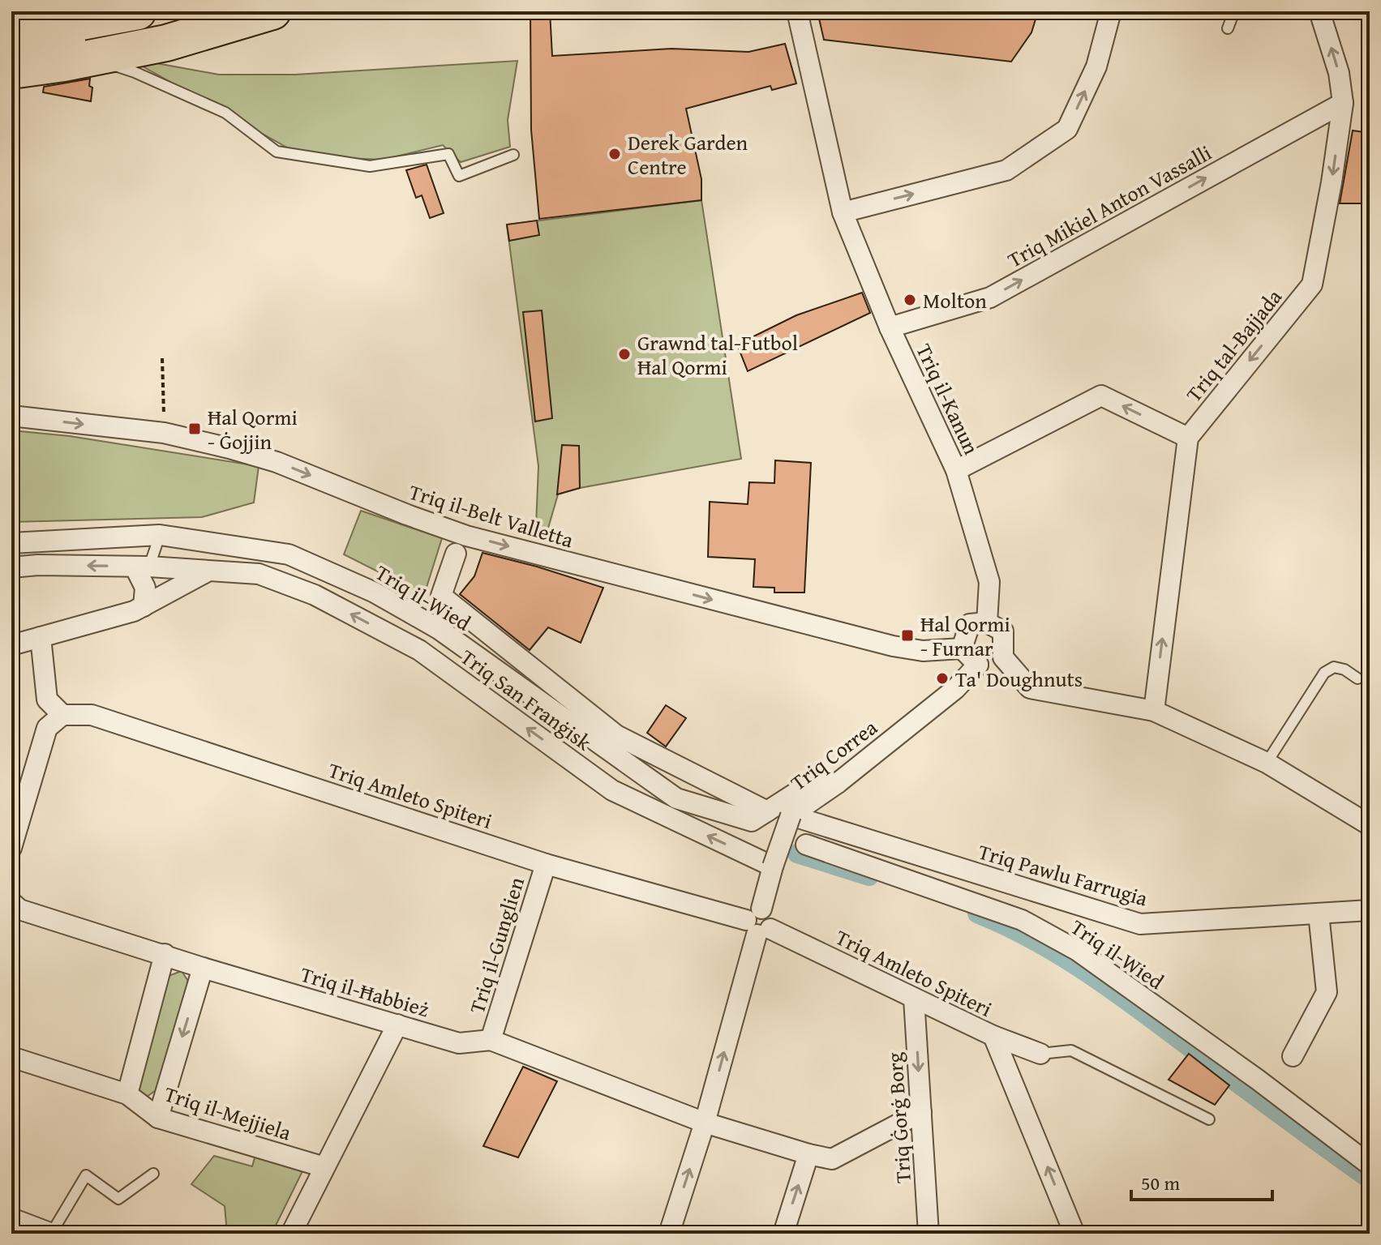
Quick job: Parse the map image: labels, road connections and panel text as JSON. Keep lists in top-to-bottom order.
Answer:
{
  "streets": {
    "street": [
      "Triq Mikiel Anton Vassalli",
      "Triq tal-Bajjada",
      "Triq il-Kanun",
      "Triq il-Belt Valletta",
      "Triq il-Wied",
      "Triq San Franġisk",
      "Triq Correa",
      "Triq Amleto Spiteri",
      "Triq Pawlu Farrugia",
      "Triq il-Gunglien",
      "Triq il-Ħabbież",
      "Triq il-Mejjiela",
      "Triq Ġorġ Borg"
    ]
  },
  "crossings": [
    ["Triq Mikiel Anton Vassalli", "Triq tal-Bajjada"],
    ["Triq Mikiel Anton Vassalli", "Triq il-Kanun"],
    ["Triq il-Kanun", "Triq il-Belt Valletta"],
    ["Triq il-Kanun", "Triq Correa"],
    ["Triq il-Belt Valletta", "Triq Correa"],
    ["Triq il-Wied", "Triq Correa"],
    ["Triq San Franġisk", "Triq Correa"],
    ["Triq Correa", "Triq Amleto Spiteri"],
    ["Triq Correa", "Triq Pawlu Farrugia"],
    ["Triq Correa", "Triq il-Ħabbież"],
    ["Triq Amleto Spiteri", "Triq il-Gunglien"],
    ["Triq Amleto Spiteri", "Triq Ġorġ Borg"],
    ["Triq il-Gunglien", "Triq il-Ħabbież"],
    ["Triq il-Ħabbież", "Triq Ġorġ Borg"]
  ],
  "one_way": [
    "Triq Mikiel Anton Vassalli",
    "Triq il-Belt Valletta",
    "Triq San Franġisk",
    "Triq Correa"
  ],
  "places": {
    "other": [
      "Derek Garden Centre",
      "Molton",
      "Grawnd tal-Futbol Ħal Qormi",
      "Ta' Doughnuts"
    ],
    "transit": ["Ħal Qormi - Ġojjin", "Ħal Qormi - Furnar"]
  },
  "scale_bar": "50 m"
}
